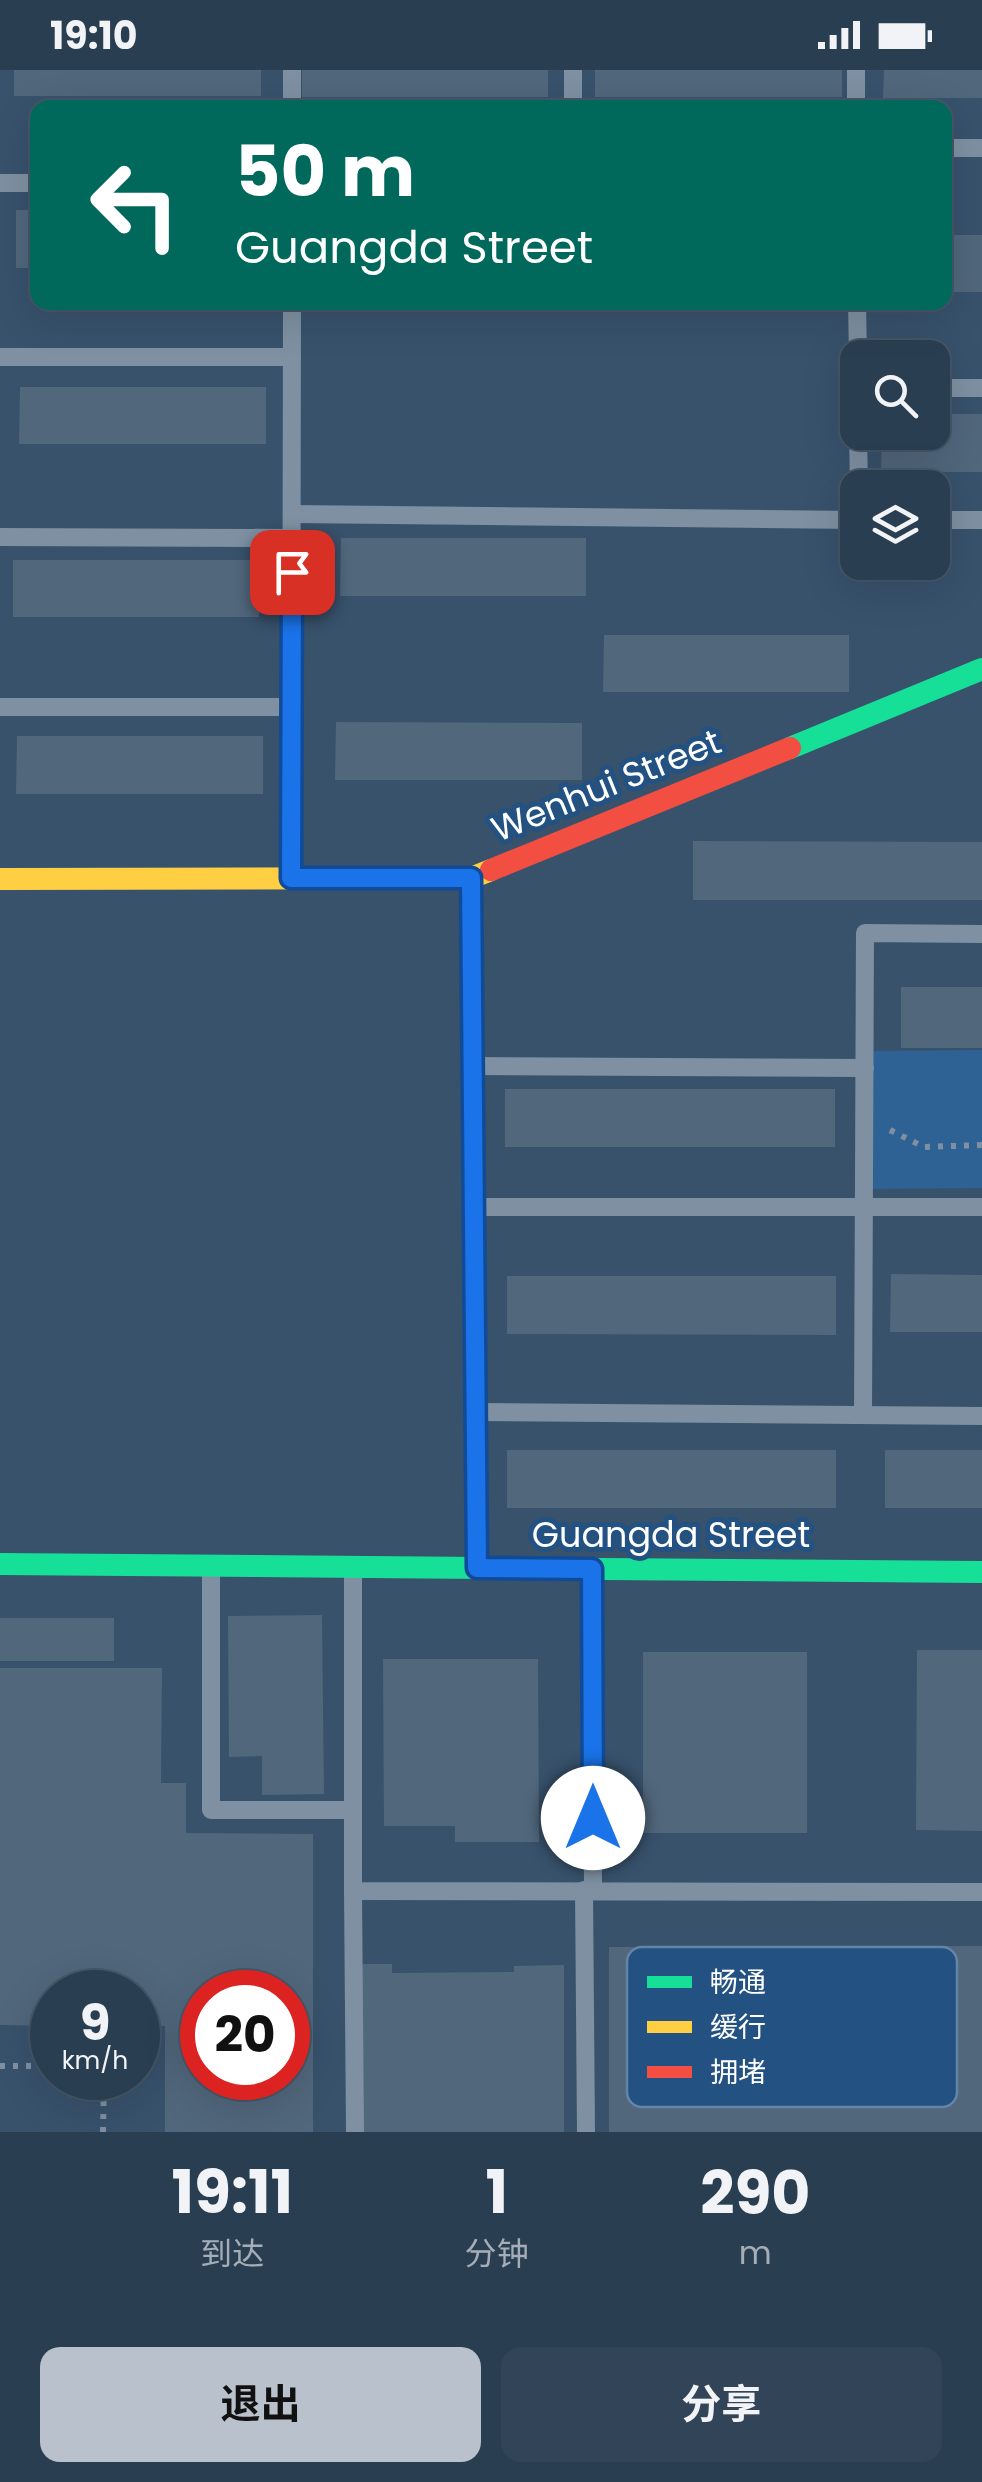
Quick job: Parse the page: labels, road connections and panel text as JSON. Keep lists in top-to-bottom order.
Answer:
{
  "streets": {
    "street": ["Wenhui Street", "Guangda Street"]
  },
  "legend": ["畅通", "缓行", "拥堵"],
  "page": {
    "status": "19:10",
    "turn": ["50 m", "Guangda Street"],
    "speed": "9 km/h",
    "limit": "20",
    "eta": [
      "19:11",
      "到达",
      "1",
      "分钟",
      "290",
      "m"
    ],
    "buttons": ["退出", "分享"]
  }
}
